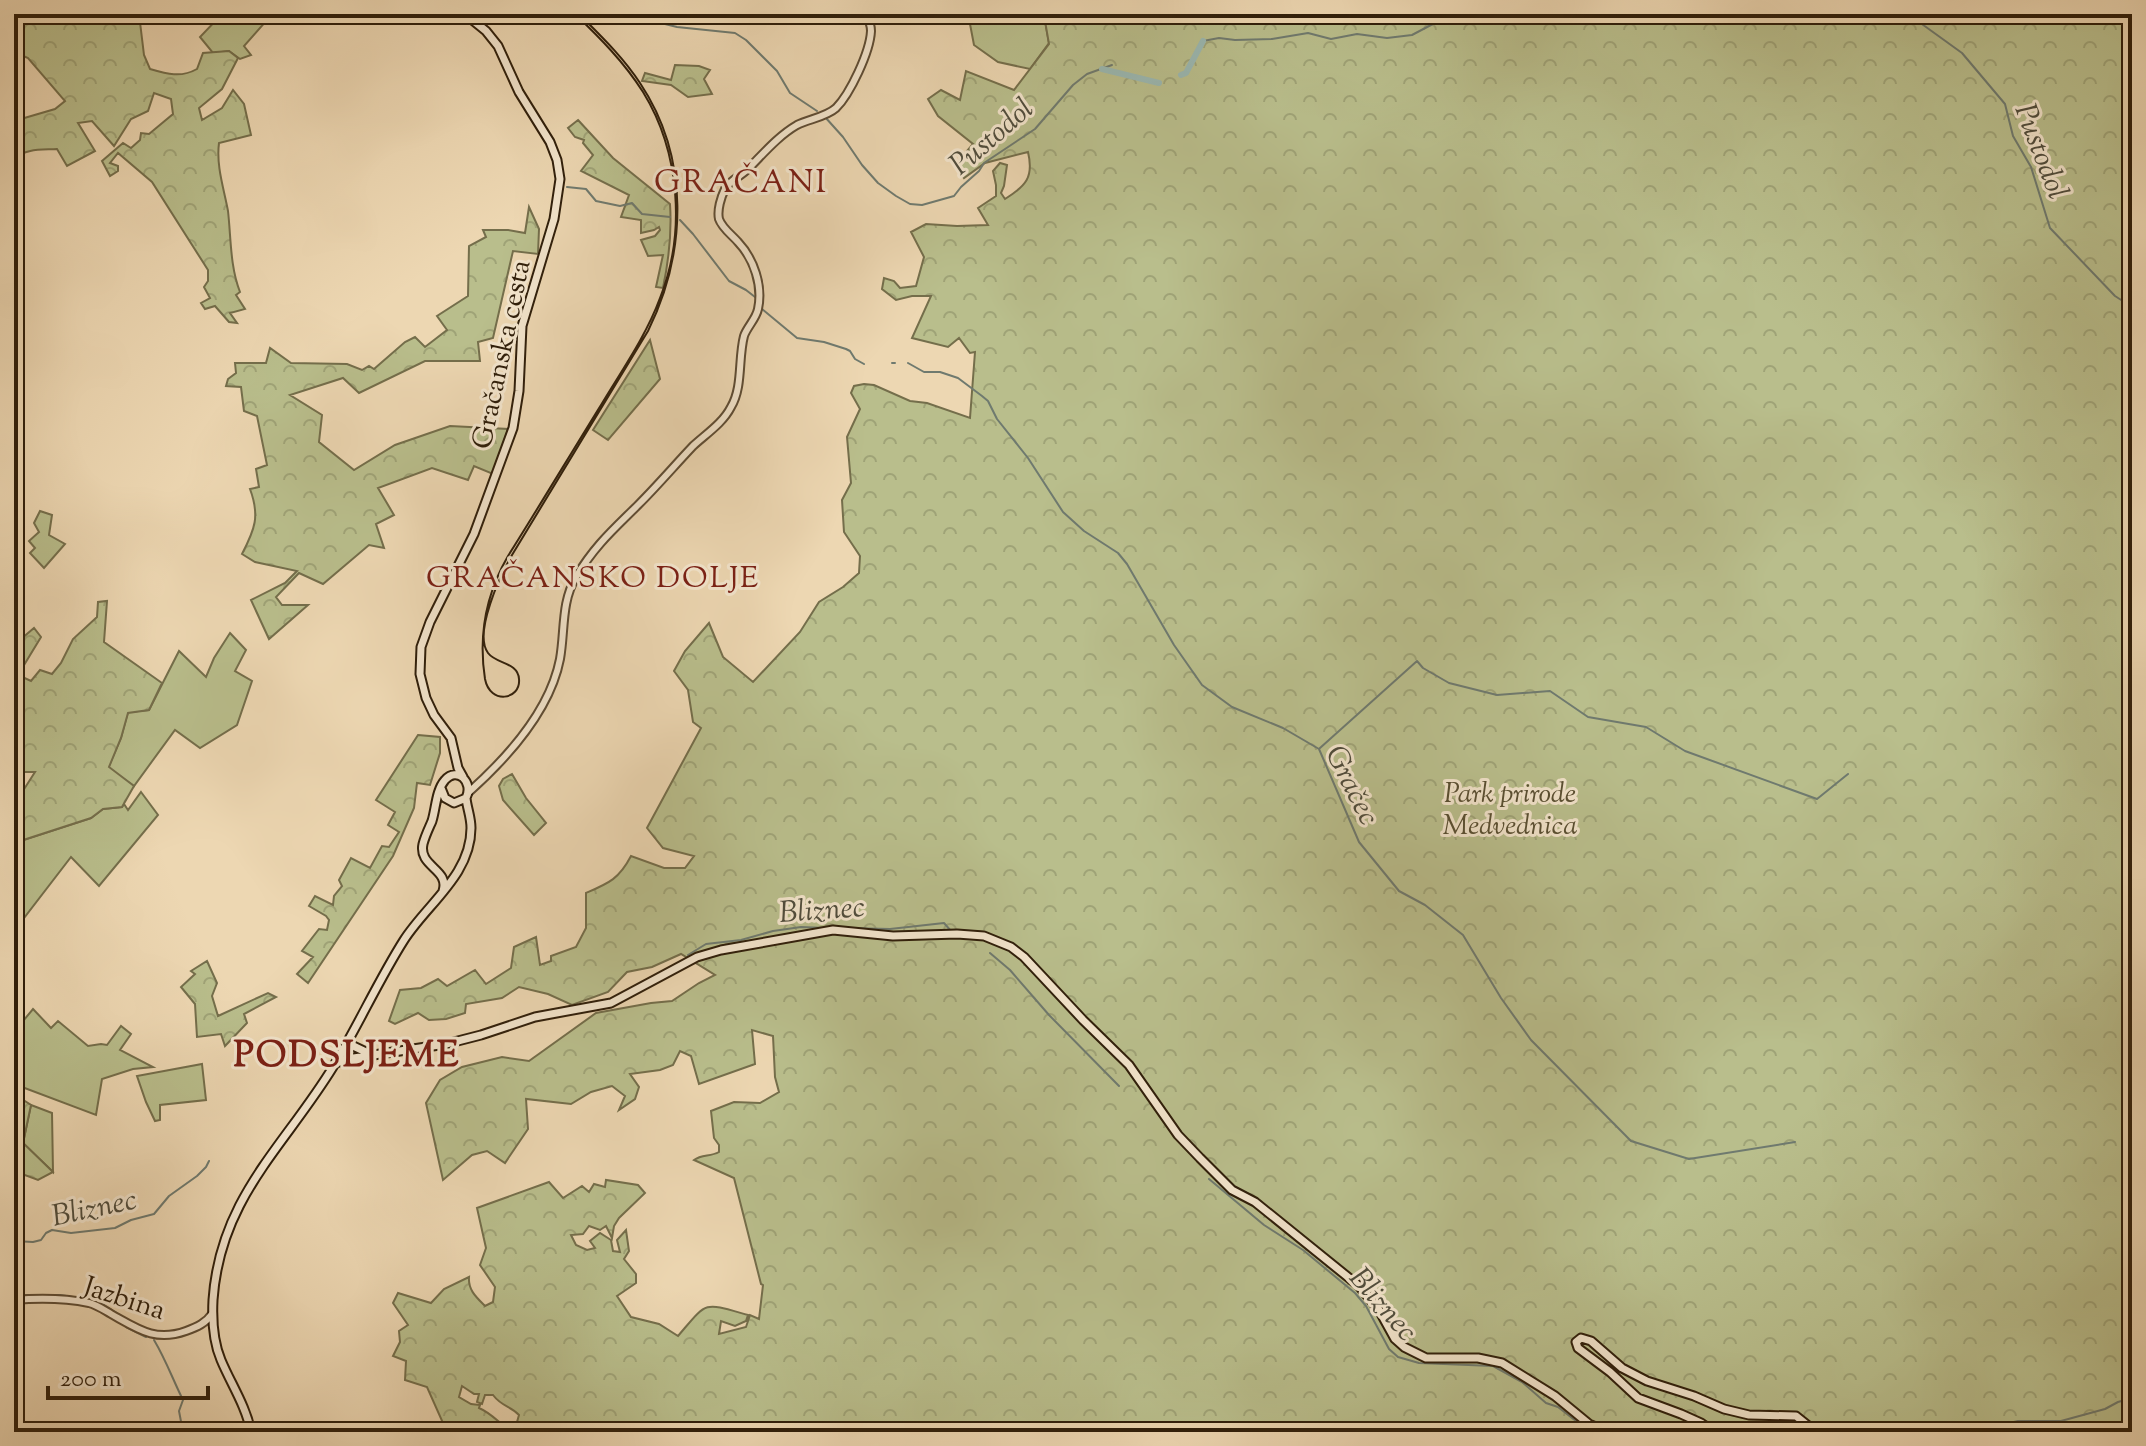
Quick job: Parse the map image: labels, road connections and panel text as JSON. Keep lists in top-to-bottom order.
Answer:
{
  "streets": {
    "main road": ["Gračanska cesta"],
    "street": ["Jazbina"]
  },
  "districts": ["GRAČANI", "GRAČANSKO DOLJE", "PODSLJEME"],
  "water": ["Pustodol", "Gračec", "Bliznec"],
  "parks": ["Park prirode Medvednica"],
  "scale_bar": "200 m"
}
